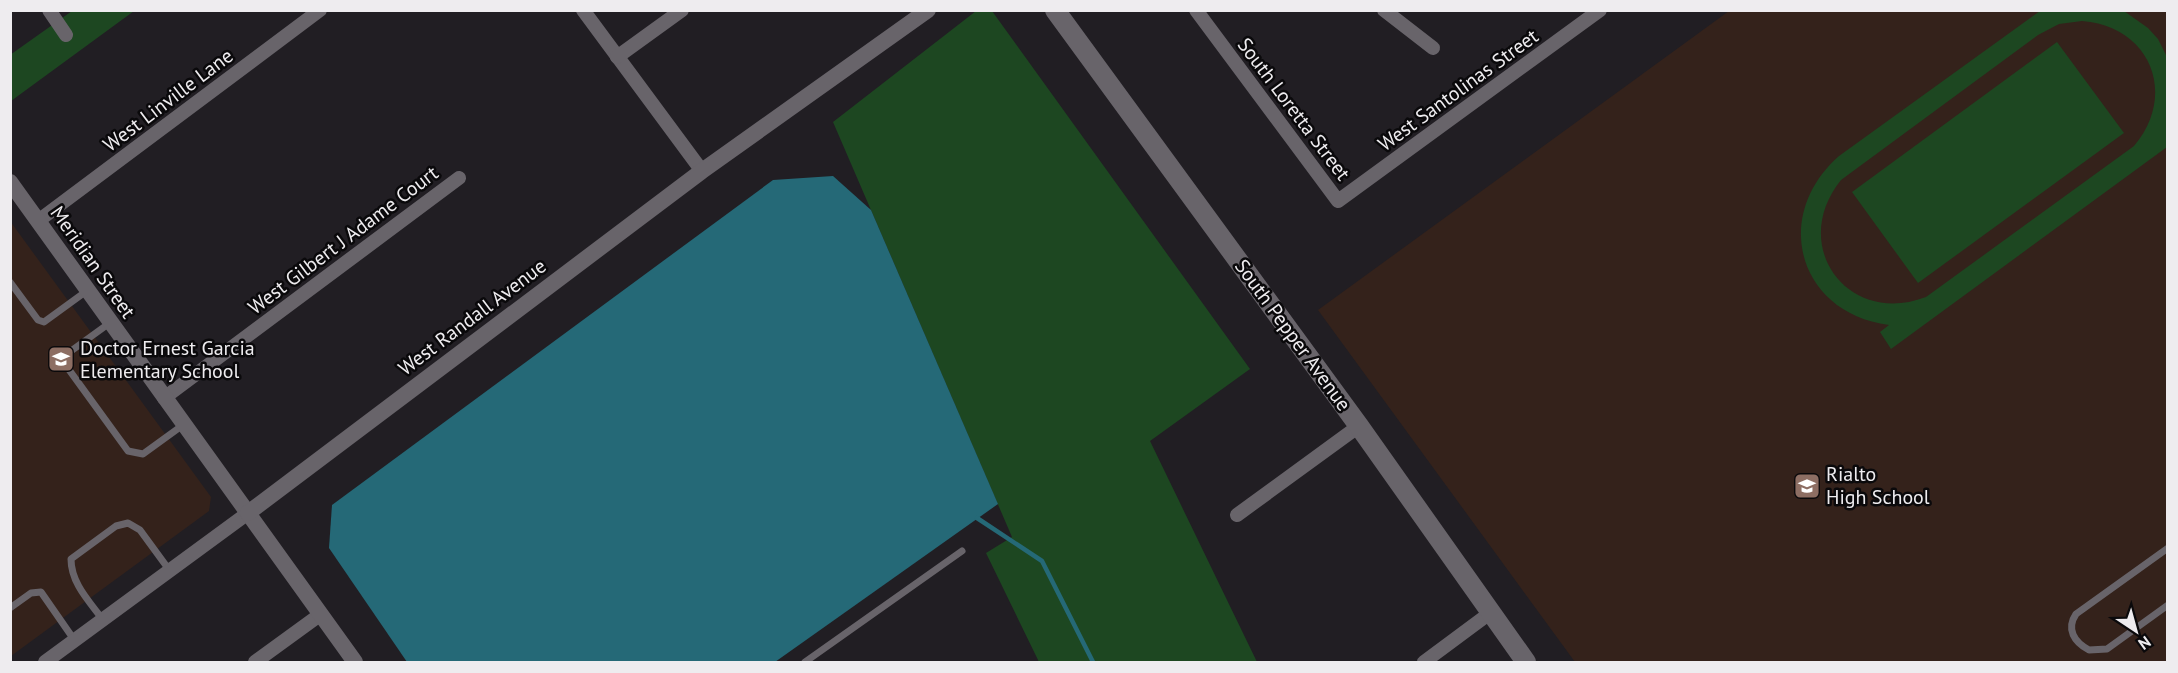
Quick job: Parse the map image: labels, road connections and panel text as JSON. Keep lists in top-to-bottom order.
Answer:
{
  "streets": {
    "main road": ["South Pepper Avenue"],
    "street": [
      "West Santolinas Street",
      "West Linville Lane",
      "South Loretta Street",
      "West Gilbert J Adame Court",
      "Meridian Street",
      "West Randall Avenue"
    ]
  },
  "crossings": [
    ["West Santolinas Street", "South Loretta Street"],
    ["West Linville Lane", "Meridian Street"],
    ["West Gilbert J Adame Court", "Meridian Street"],
    ["Meridian Street", "West Randall Avenue"]
  ],
  "places": {
    "school or university": ["Doctor Ernest Garcia Elementary School", "Rialto High School"]
  },
  "north": "bottom right"
}
